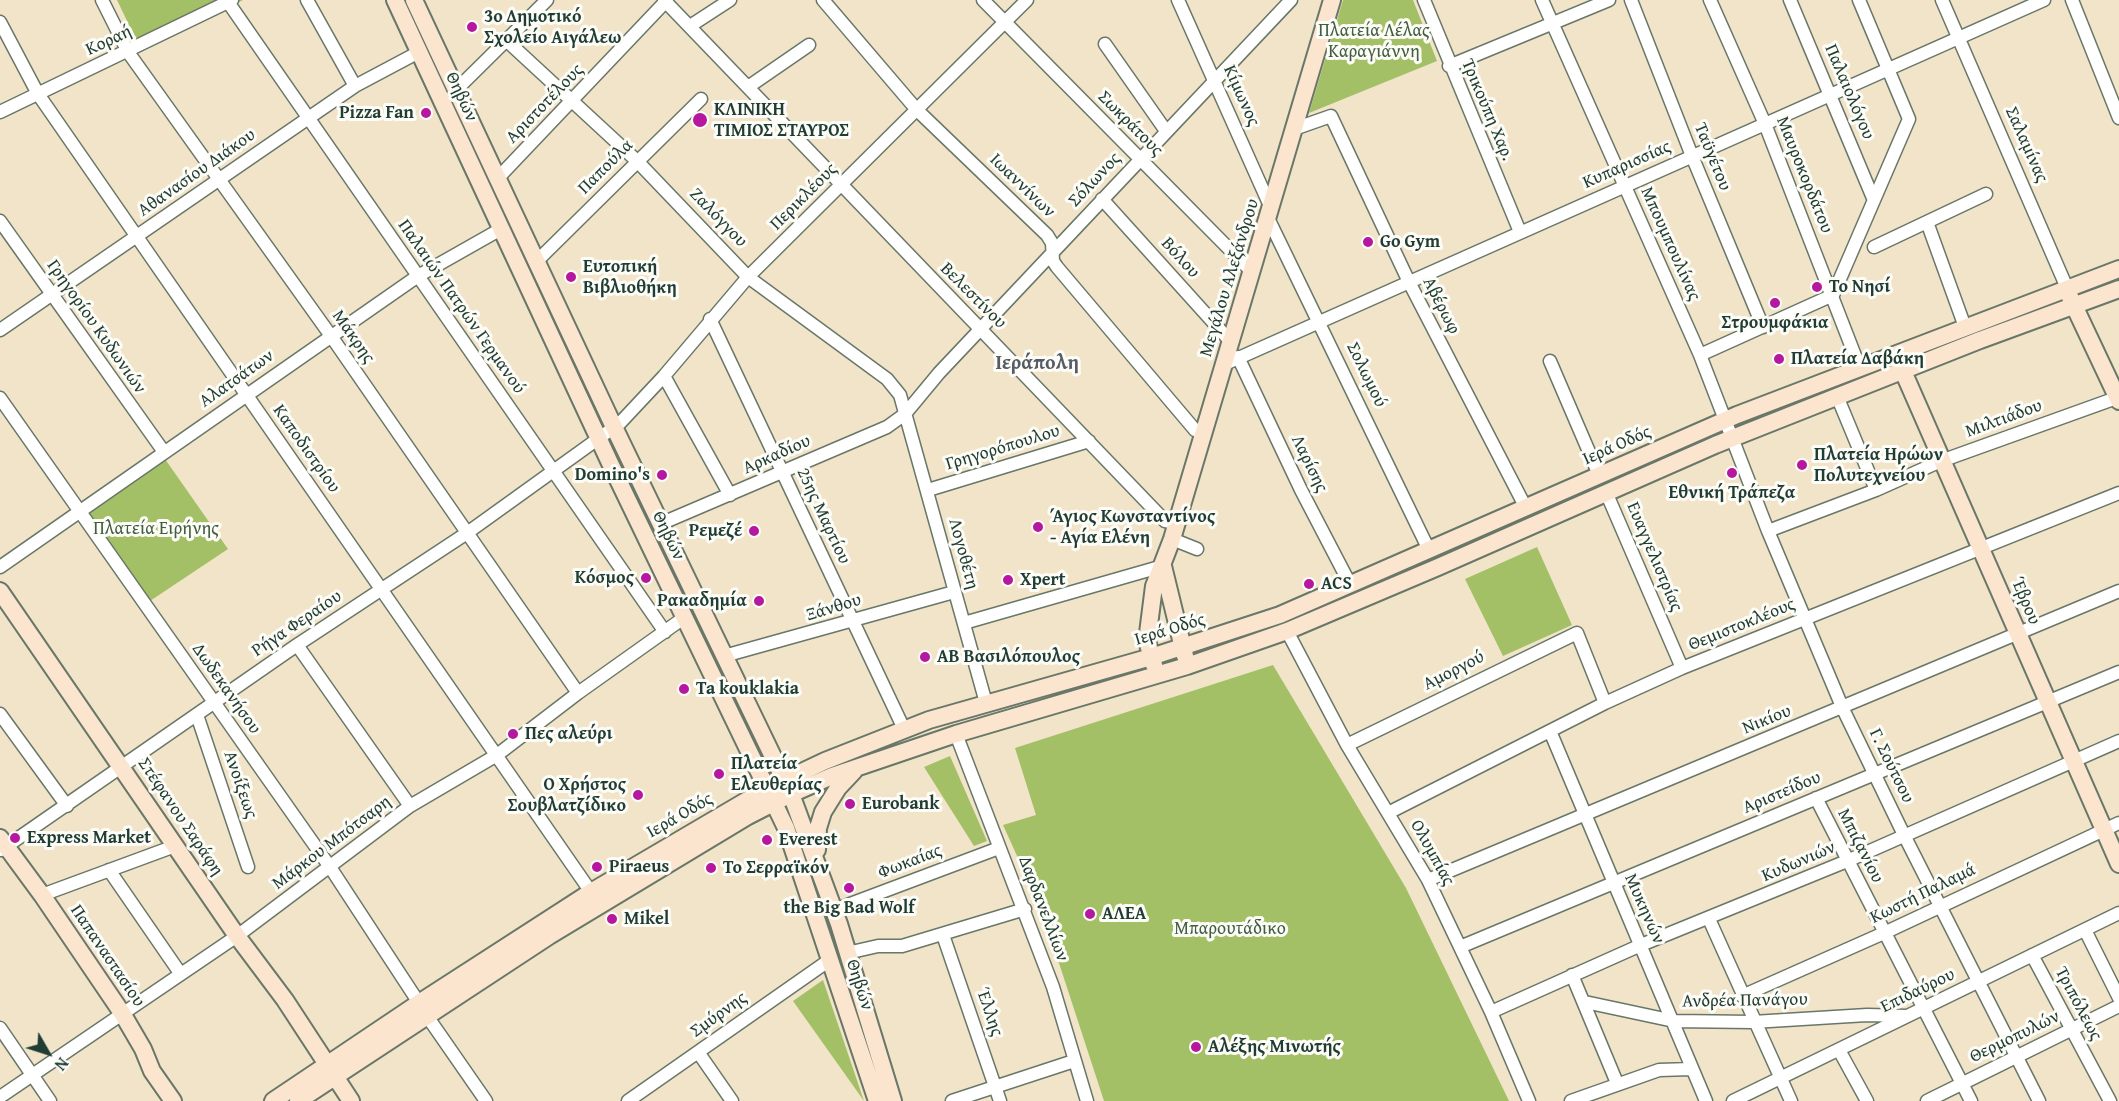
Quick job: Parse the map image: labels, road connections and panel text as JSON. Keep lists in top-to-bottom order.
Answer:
{
  "streets": {
    "main road": [
      "Θηβών",
      "Σαλαμίνας",
      "Μεγάλου Αλεξάνδρου",
      "Ιερά Οδός",
      "Έβρου",
      "Στέφανου Σαράφη",
      "Παπαναστασίου"
    ],
    "street": [
      "Κοραή",
      "Παλαιολόγου",
      "Κίμωνος",
      "Αριστοτέλους",
      "Τρικούπη Χαρ.",
      "Σωκράτους",
      "Ταϋγέτου",
      "Κυπαρισσίας",
      "Παπούλα",
      "Αθανασίου Διάκου",
      "Μαυροκορδάτου",
      "Σόλωνος",
      "Ιωαννίνων",
      "Περικλέους",
      "Ζαλόγγου",
      "Μπουμπουλίνας",
      "Βόλου",
      "Βελεστίνου",
      "Αβέρωφ",
      "Παλαιών Πατρών Γερμανού",
      "Γρηγορίου Κυδωνιών",
      "Μάκρης",
      "Σολωμού",
      "Αλατσάτων",
      "Μιλτιάδου",
      "Γρηγορόπουλου",
      "Καποδιστρίου",
      "Αρκαδίου",
      "Λαρίσης",
      "25ης Μαρτίου",
      "Λογοθέτη",
      "Ευαγγελιστρίας",
      "Ξάνθου",
      "Ρήγα Φεραίου",
      "Θεμιστοκλέους",
      "Αμοργού",
      "Δωδεκανήσου",
      "Νικίου",
      "Γ. Σούτσου",
      "Ανοίξεως",
      "Αριστείδου",
      "Μάρκου Μπότσαρη",
      "Μπιζανίου",
      "Ολυμπίας",
      "Φωκαίας",
      "Κυδωνιών",
      "Κωστή Παλαμά",
      "Δαρδανελλίων",
      "Μυκηνών",
      "Επιδαύρου",
      "Ανδρέα Πανάγου",
      "Τριπόλεως",
      "Έλλης",
      "Σμύρνης",
      "Θερμοπυλών"
    ]
  },
  "crossings": [
    ["Κοραή", "Παλαιών Πατρών Γερμανού"],
    ["Κοραή", "Μάκρης"],
    ["Κοραή", "Καποδιστρίου"],
    ["Παλαιολόγου", "Κυπαρισσίας"],
    ["Κίμωνος", "Σόλωνος"],
    ["Κίμωνος", "Μεγάλου Αλεξάνδρου"],
    ["Κίμωνος", "Σολωμού"],
    ["Θηβών", "Αριστοτέλους"],
    ["Θηβών", "Παπούλα"],
    ["Θηβών", "Αθανασίου Διάκου"],
    ["Θηβών", "Περικλέους"],
    ["Θηβών", "Αλατσάτων"],
    ["Θηβών", "Ιερά Οδός"],
    ["Θηβών", "Αρκαδίου"],
    ["Θηβών", "Ξάνθου"],
    ["Θηβών", "Ρήγα Φεραίου"],
    ["Θηβών", "Μάρκου Μπότσαρη"],
    ["Θηβών", "Φωκαίας"],
    ["Θηβών", "Σμύρνης"],
    ["Αριστοτέλους", "Ζαλόγγου"],
    ["Αριστοτέλους", "Βελεστίνου"],
    ["Τρικούπη Χαρ.", "Κυπαρισσίας"],
    ["Σωκράτους", "Σόλωνος"],
    ["Σωκράτους", "Περικλέους"],
    ["Σωκράτους", "Μεγάλου Αλεξάνδρου"],
    ["Σαλαμίνας", "Κυπαρισσίας"],
    ["Σαλαμίνας", "Μιλτιάδου"],
    ["Σαλαμίνας", "Ιερά Οδός"],
    ["Ταϋγέτου", "Κυπαρισσίας"],
    ["Κυπαρισσίας", "Μαυροκορδάτου"],
    ["Κυπαρισσίας", "Μπουμπουλίνας"],
    ["Κυπαρισσίας", "Μεγάλου Αλεξάνδρου"],
    ["Κυπαρισσίας", "Αβέρωφ"],
    ["Κυπαρισσίας", "Σολωμού"],
    ["Κυπαρισσίας", "Λαρίσης"],
    ["Παπούλα", "Ζαλόγγου"],
    ["Αθανασίου Διάκου", "Παλαιών Πατρών Γερμανού"],
    ["Αθανασίου Διάκου", "Γρηγορίου Κυδωνιών"],
    ["Αθανασίου Διάκου", "Μάκρης"],
    ["Αθανασίου Διάκου", "Καποδιστρίου"],
    ["Μαυροκορδάτου", "Ιερά Οδός"],
    ["Σόλωνος", "Ιωαννίνων"],
    ["Σόλωνος", "Ζαλόγγου"],
    ["Σόλωνος", "Βόλου"],
    ["Σόλωνος", "Βελεστίνου"],
    ["Σόλωνος", "Αρκαδίου"],
    ["Σόλωνος", "Λογοθέτη"],
    ["Ιωαννίνων", "Περικλέους"],
    ["Ιωαννίνων", "Μεγάλου Αλεξάνδρου"],
    ["Περικλέους", "Ζαλόγγου"],
    ["Περικλέους", "Βελεστίνου"],
    ["Περικλέους", "25ης Μαρτίου"],
    ["Περικλέους", "Ρήγα Φεραίου"],
    ["Ζαλόγγου", "Αρκαδίου"],
    ["Ζαλόγγου", "Λογοθέτη"],
    ["Μπουμπουλίνας", "Ιερά Οδός"],
    ["Μπουμπουλίνας", "Γ. Σούτσου"],
    ["Βόλου", "Μεγάλου Αλεξάνδρου"],
    ["Μεγάλου Αλεξάνδρου", "Βελεστίνου"],
    ["Μεγάλου Αλεξάνδρου", "Αβέρωφ"],
    ["Μεγάλου Αλεξάνδρου", "Σολωμού"],
    ["Μεγάλου Αλεξάνδρου", "Ιερά Οδός"],
    ["Μεγάλου Αλεξάνδρου", "Λαρίσης"],
    ["Βελεστίνου", "Γρηγορόπουλου"],
    ["Αβέρωφ", "Ιερά Οδός"],
    ["Παλαιών Πατρών Γερμανού", "Αλατσάτων"],
    ["Παλαιών Πατρών Γερμανού", "Ρήγα Φεραίου"],
    ["Παλαιών Πατρών Γερμανού", "Μάρκου Μπότσαρη"],
    ["Γρηγορίου Κυδωνιών", "Αλατσάτων"],
    ["Μάκρης", "Αλατσάτων"],
    ["Μάκρης", "Ρήγα Φεραίου"],
    ["Μάκρης", "Μάρκου Μπότσαρη"],
    ["Σολωμού", "Ιερά Οδός"],
    ["Αλατσάτων", "Καποδιστρίου"],
    ["Αλατσάτων", "Δωδεκανήσου"],
    ["Μιλτιάδου", "Έβρου"],
    ["Μιλτιάδου", "Γ. Σούτσου"],
    ["Ιερά Οδός", "Καποδιστρίου"],
    ["Ιερά Οδός", "Λαρίσης"],
    ["Ιερά Οδός", "25ης Μαρτίου"],
    ["Ιερά Οδός", "Λογοθέτη"],
    ["Ιερά Οδός", "Ευαγγελιστρίας"],
    ["Ιερά Οδός", "Έβρου"],
    ["Ιερά Οδός", "Δωδεκανήσου"],
    ["Ιερά Οδός", "Γ. Σούτσου"],
    ["Ιερά Οδός", "Στέφανου Σαράφη"],
    ["Ιερά Οδός", "Ολυμπίας"],
    ["Ιερά Οδός", "Δαρδανελλίων"],
    ["Γρηγορόπουλου", "Λογοθέτη"],
    ["Καποδιστρίου", "Ρήγα Φεραίου"],
    ["Καποδιστρίου", "Μάρκου Μπότσαρη"],
    ["Αρκαδίου", "25ης Μαρτίου"],
    ["Αρκαδίου", "Λογοθέτη"],
    ["25ης Μαρτίου", "Ξάνθου"],
    ["Λογοθέτη", "Ξάνθου"],
    ["Ευαγγελιστρίας", "Θεμιστοκλέους"],
    ["Έβρου", "Θεμιστοκλέους"],
    ["Έβρου", "Νικίου"],
    ["Έβρου", "Αριστείδου"],
    ["Έβρου", "Κυδωνιών"],
    ["Έβρου", "Κωστή Παλαμά"],
    ["Ρήγα Φεραίου", "Δωδεκανήσου"],
    ["Ρήγα Φεραίου", "Ανοίξεως"],
    ["Ρήγα Φεραίου", "Στέφανου Σαράφη"],
    ["Ρήγα Φεραίου", "Παπαναστασίου"],
    ["Θεμιστοκλέους", "Αμοργού"],
    ["Θεμιστοκλέους", "Γ. Σούτσου"],
    ["Θεμιστοκλέους", "Ολυμπίας"],
    ["Θεμιστοκλέους", "Μυκηνών"],
    ["Αμοργού", "Ολυμπίας"],
    ["Δωδεκανήσου", "Μάρκου Μπότσαρη"],
    ["Νικίου", "Γ. Σούτσου"],
    ["Νικίου", "Ολυμπίας"],
    ["Νικίου", "Μυκηνών"],
    ["Γ. Σούτσου", "Αριστείδου"],
    ["Γ. Σούτσου", "Κυδωνιών"],
    ["Γ. Σούτσου", "Κωστή Παλαμά"],
    ["Γ. Σούτσου", "Επιδαύρου"],
    ["Γ. Σούτσου", "Θερμοπυλών"],
    ["Αριστείδου", "Μπιζανίου"],
    ["Αριστείδου", "Ολυμπίας"],
    ["Αριστείδου", "Μυκηνών"],
    ["Στέφανου Σαράφη", "Μάρκου Μπότσαρη"],
    ["Μάρκου Μπότσαρη", "Παπαναστασίου"],
    ["Μπιζανίου", "Κυδωνιών"],
    ["Μπιζανίου", "Κωστή Παλαμά"],
    ["Μπιζανίου", "Επιδαύρου"],
    ["Μπιζανίου", "Θερμοπυλών"],
    ["Ολυμπίας", "Κυδωνιών"],
    ["Φωκαίας", "Δαρδανελλίων"],
    ["Κυδωνιών", "Μυκηνών"],
    ["Μυκηνών", "Ανδρέα Πανάγου"],
    ["Επιδαύρου", "Ανδρέα Πανάγου"],
    ["Επιδαύρου", "Τριπόλεως"],
    ["Τριπόλεως", "Θερμοπυλών"]
  ],
  "districts": ["Ιεράπολη"],
  "parks": ["Πλατεία Λέλας Καραγιάννη", "Πλατεία Ειρήνης", "Μπαρουτάδικο"],
  "places": [
    "3ο Δημοτικό Σχολείο Αιγάλεω",
    "Pizza Fan",
    "ΚΛΙΝΙΚΗ ΤΙΜΙΟΣ ΣΤΑΥΡΟΣ",
    "Go Gym",
    "Ευτοπική Βιβλιοθήκη",
    "Το Νησί",
    "Στρουμφάκια",
    "Πλατεία Δαβάκη",
    "Πλατεία Ηρώων Πολυτεχνείου",
    "Εθνική Τράπεζα",
    "Domino's",
    "Άγιος Κωνσταντίνος - Αγία Ελένη",
    "Ρεμεζέ",
    "Κόσμος",
    "Xpert",
    "ACS",
    "Ρακαδημία",
    "ΑΒ Βασιλόπουλος",
    "Ta kouklakia",
    "Πες αλεύρι",
    "Πλατεία Ελευθερίας",
    "Ο Χρήστος Σουβλατζίδικο",
    "Eurobank",
    "Express Market",
    "Everest",
    "Piraeus",
    "Το Σερραϊκόν",
    "the Big Bad Wolf",
    "ΑΛΕΑ",
    "Mikel",
    "Αλέξης Μινωτής"
  ],
  "north": "bottom right"
}
